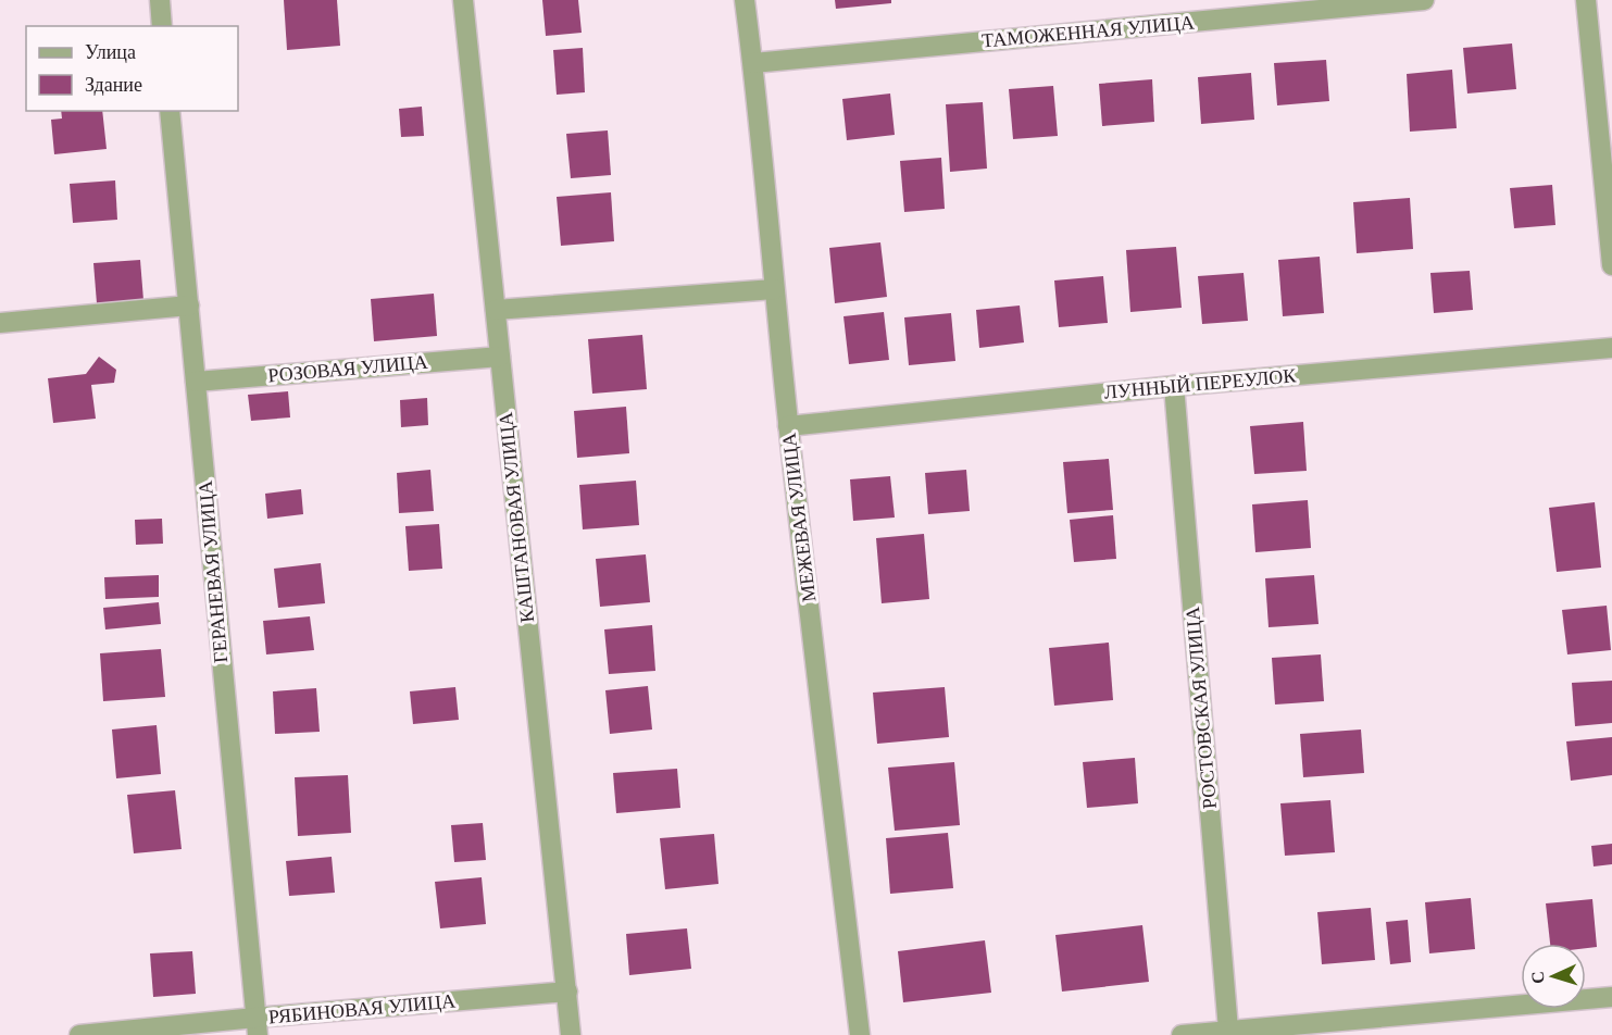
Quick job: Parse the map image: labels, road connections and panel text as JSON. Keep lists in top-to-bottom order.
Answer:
{
  "streets": {
    "street": [
      "ТАМОЖЕННАЯ УЛИЦА",
      "РОЗОВАЯ УЛИЦА",
      "ЛУННЫЙ ПЕРЕУЛОК",
      "КАШТАНОВАЯ УЛИЦА",
      "МЕЖЕВАЯ УЛИЦА",
      "ГЕРАНЕВАЯ УЛИЦА",
      "РОСТОВСКАЯ УЛИЦА",
      "РЯБИНОВАЯ УЛИЦА"
    ]
  },
  "crossings": [
    ["ТАМОЖЕННАЯ УЛИЦА", "МЕЖЕВАЯ УЛИЦА"],
    ["РОЗОВАЯ УЛИЦА", "КАШТАНОВАЯ УЛИЦА"],
    ["РОЗОВАЯ УЛИЦА", "ГЕРАНЕВАЯ УЛИЦА"],
    ["ЛУННЫЙ ПЕРЕУЛОК", "МЕЖЕВАЯ УЛИЦА"],
    ["ЛУННЫЙ ПЕРЕУЛОК", "РОСТОВСКАЯ УЛИЦА"],
    ["КАШТАНОВАЯ УЛИЦА", "РЯБИНОВАЯ УЛИЦА"],
    ["ГЕРАНЕВАЯ УЛИЦА", "РЯБИНОВАЯ УЛИЦА"]
  ],
  "legend": ["Улица", "Здание"],
  "north": "left"
}
